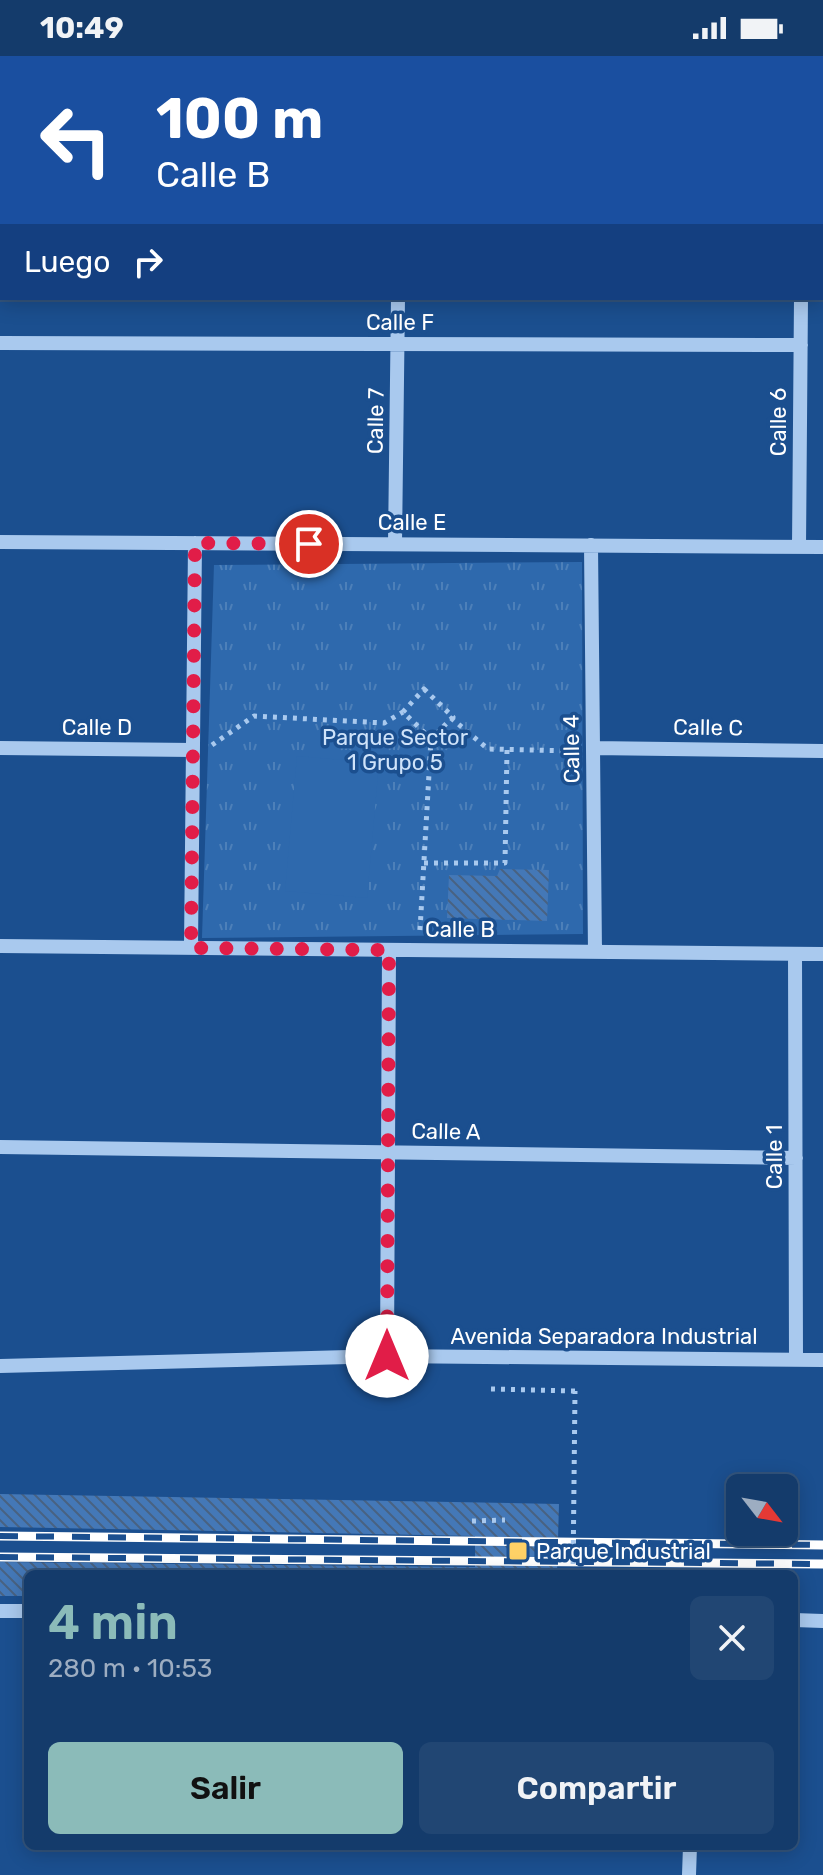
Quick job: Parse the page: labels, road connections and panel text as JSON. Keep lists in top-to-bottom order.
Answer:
{
  "streets": {
    "street": [
      "Calle F",
      "Calle 7",
      "Calle 6",
      "Calle E",
      "Calle D",
      "Calle C",
      "Calle 4",
      "Calle B",
      "Calle A",
      "Calle 1",
      "Avenida Separadora Industrial"
    ]
  },
  "crossings": [
    ["Calle F", "Calle 7"],
    ["Calle F", "Calle 6"],
    ["Calle 7", "Calle E"],
    ["Calle 6", "Calle E"],
    ["Calle E", "Calle 4"],
    ["Calle C", "Calle 4"],
    ["Calle 4", "Calle B"],
    ["Calle B", "Calle 1"],
    ["Calle A", "Calle 1"],
    ["Calle 1", "Avenida Separadora Industrial"]
  ],
  "parks": ["Parque Sector 1 Grupo 5"],
  "places": {
    "transit": ["Parque Industrial"]
  },
  "north": "bottom right",
  "page": {
    "status": "10:49",
    "turn": ["100 m", "Calle B"],
    "then": "Luego",
    "heading": ["4 min", "280 m · 10:53"],
    "buttons": ["Salir", "Compartir"]
  }
}
